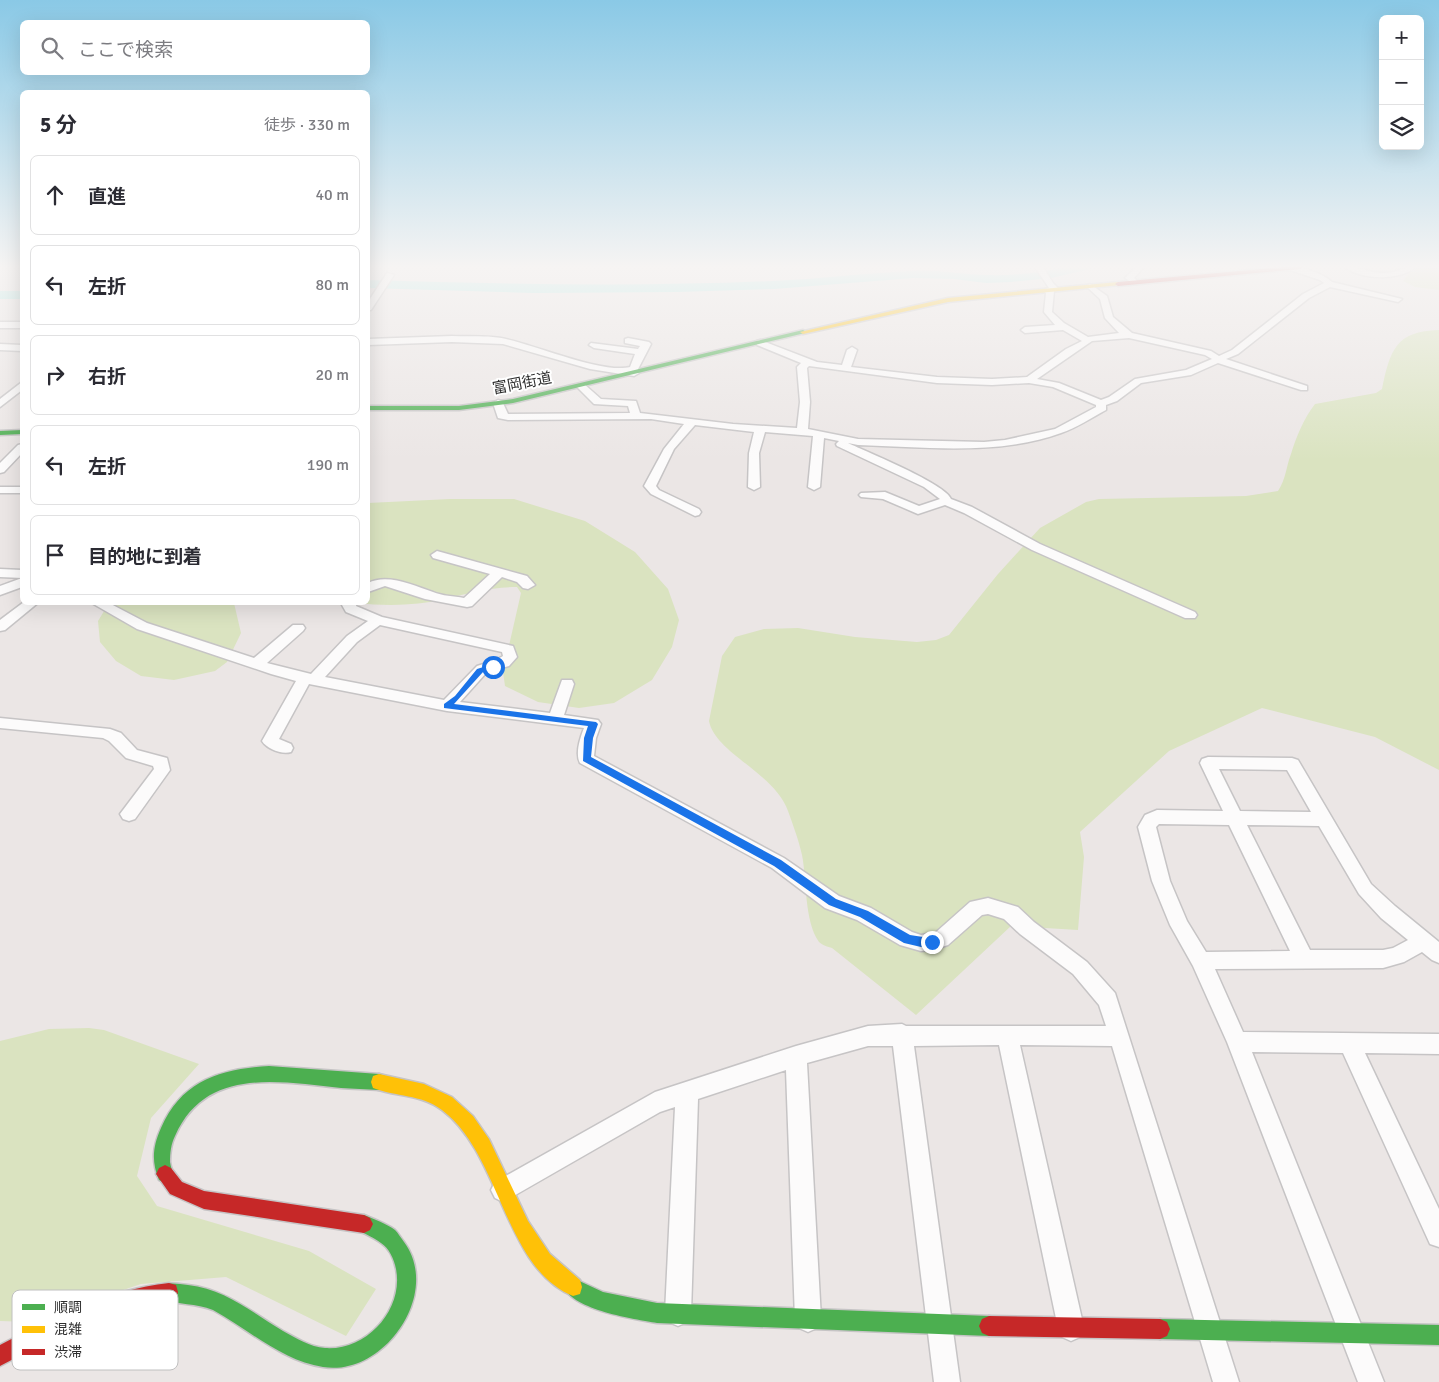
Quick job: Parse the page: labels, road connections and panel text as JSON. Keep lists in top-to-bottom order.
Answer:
{
  "streets": {
    "street": ["富岡街道"]
  },
  "legend": ["順調", "混雑", "渋滞"],
  "page": {
    "map_buttons": ["+", "−"],
    "search": "ここで検索",
    "heading": ["5 分", "徒歩 · 330 m"],
    "list": [
      ["直進", "40 m"],
      ["左折", "80 m"],
      ["右折", "20 m"],
      ["左折", "190 m"],
      "目的地に到着"
    ]
  }
}
